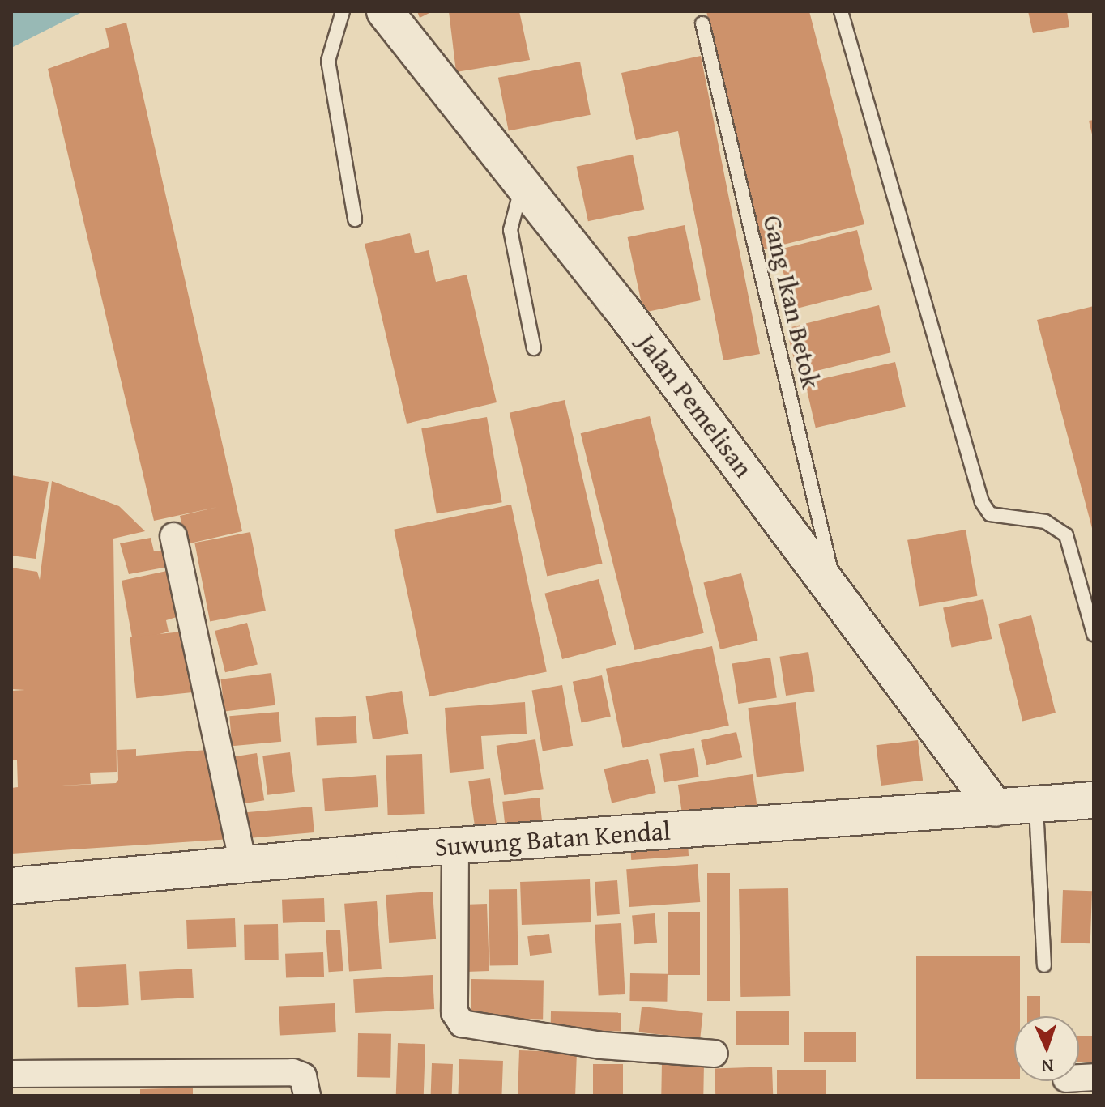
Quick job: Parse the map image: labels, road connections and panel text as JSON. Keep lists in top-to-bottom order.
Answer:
{
  "streets": {
    "street": ["Jalan Pemelisan", "Suwung Batan Kendal"],
    "lane": ["Gang Ikan Betok"]
  },
  "crossings": [
    ["Gang Ikan Betok", "Jalan Pemelisan"],
    ["Jalan Pemelisan", "Suwung Batan Kendal"]
  ],
  "north": "bottom"
}
